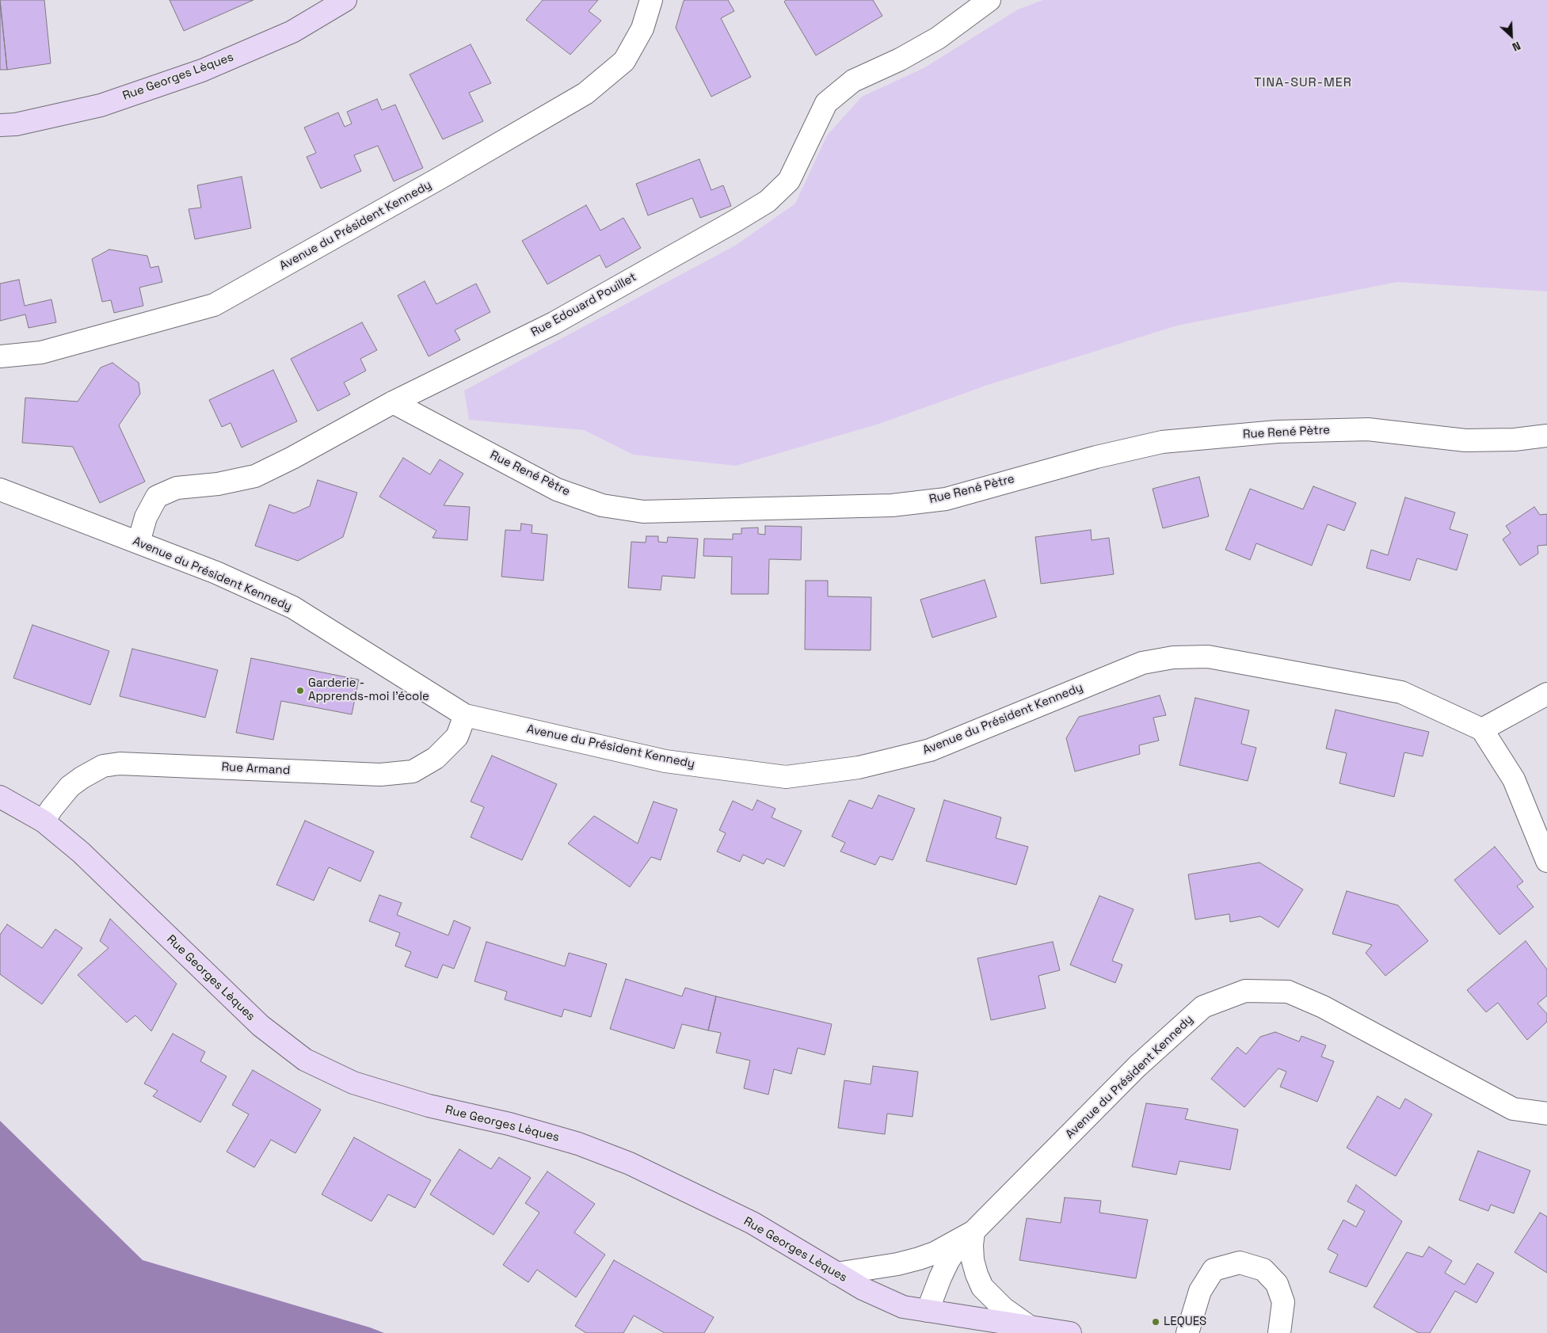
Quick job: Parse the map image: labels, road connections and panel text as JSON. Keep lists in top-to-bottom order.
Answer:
{
  "streets": {
    "main road": ["Rue Georges Lèques"],
    "street": [
      "Avenue du Président Kennedy",
      "Rue Edouard Pouillet",
      "Rue René Pètre",
      "Rue Armand"
    ]
  },
  "crossings": [
    ["Rue Georges Lèques", "Avenue du Président Kennedy"],
    ["Rue Georges Lèques", "Rue Armand"],
    ["Avenue du Président Kennedy", "Rue Edouard Pouillet"],
    ["Avenue du Président Kennedy", "Rue Armand"],
    ["Rue Edouard Pouillet", "Rue René Pètre"]
  ],
  "districts": ["TINA-SUR-MER"],
  "places": ["Garderie - Apprends-moi l'école", "LEQUES"],
  "north": "bottom right"
}
